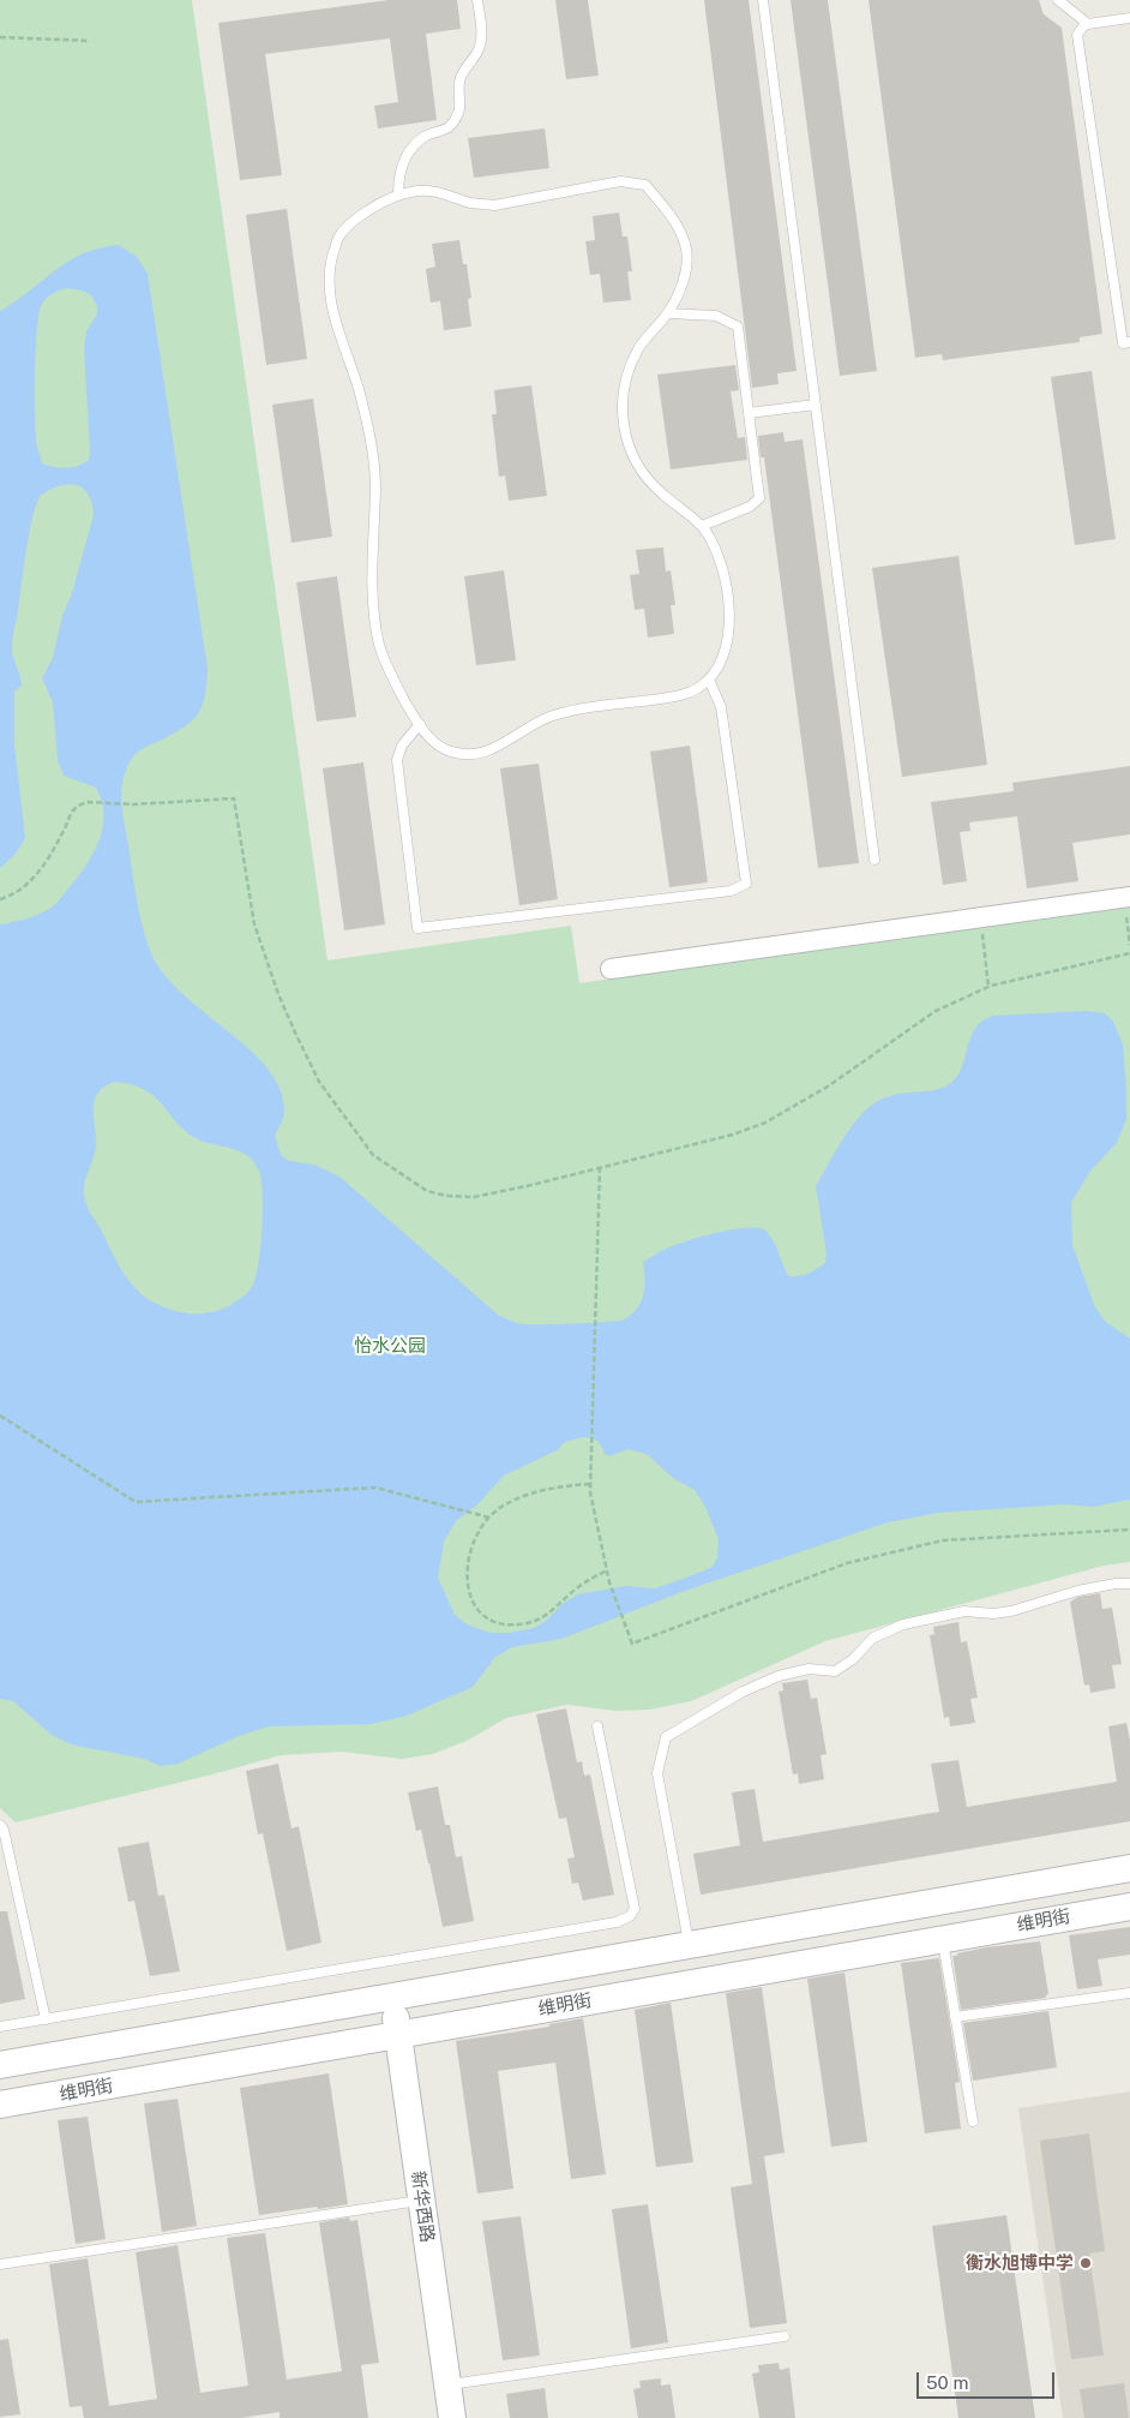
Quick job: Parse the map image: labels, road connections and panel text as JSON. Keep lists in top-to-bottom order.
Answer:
{
  "streets": {
    "street": ["维明街", "新华西路"]
  },
  "crossings": [
    ["维明街", "新华西路"]
  ],
  "parks": ["怡水公园"],
  "places": ["衡水旭博中学"],
  "scale_bar": "50 m"
}
